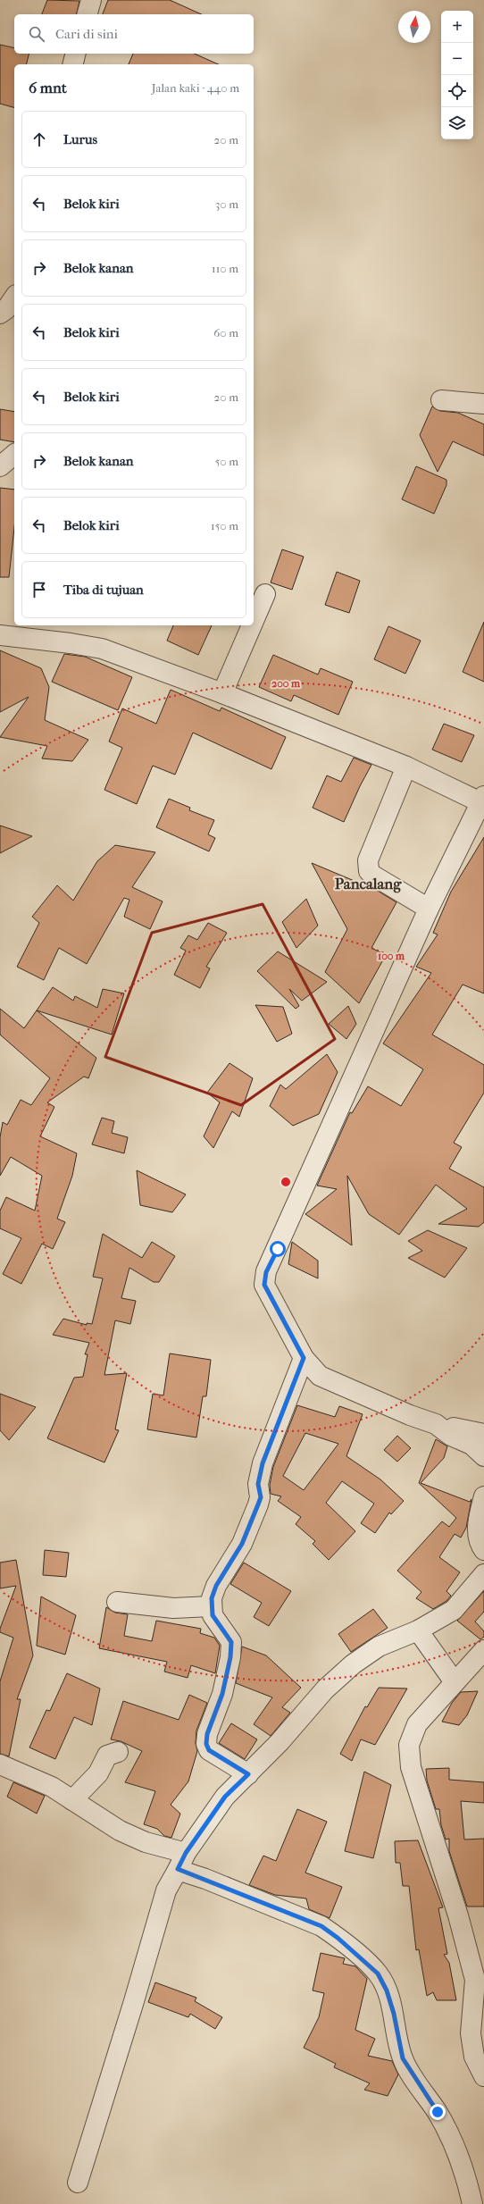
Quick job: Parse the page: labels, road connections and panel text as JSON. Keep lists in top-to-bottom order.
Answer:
{
  "districts": ["Pancalang"],
  "north": "top",
  "page": {
    "map_buttons": ["+", "−"],
    "search": "Cari di sini",
    "heading": ["6 mnt", "Jalan kaki · 440 m"],
    "list": [
      ["Lurus", "20 m"],
      ["Belok kiri", "30 m"],
      ["Belok kanan", "110 m"],
      ["Belok kiri", "60 m"],
      ["Belok kiri", "20 m"],
      ["Belok kanan", "50 m"],
      ["Belok kiri", "150 m"],
      "Tiba di tujuan"
    ]
  },
  "rings": ["200 m", "100 m"]
}
